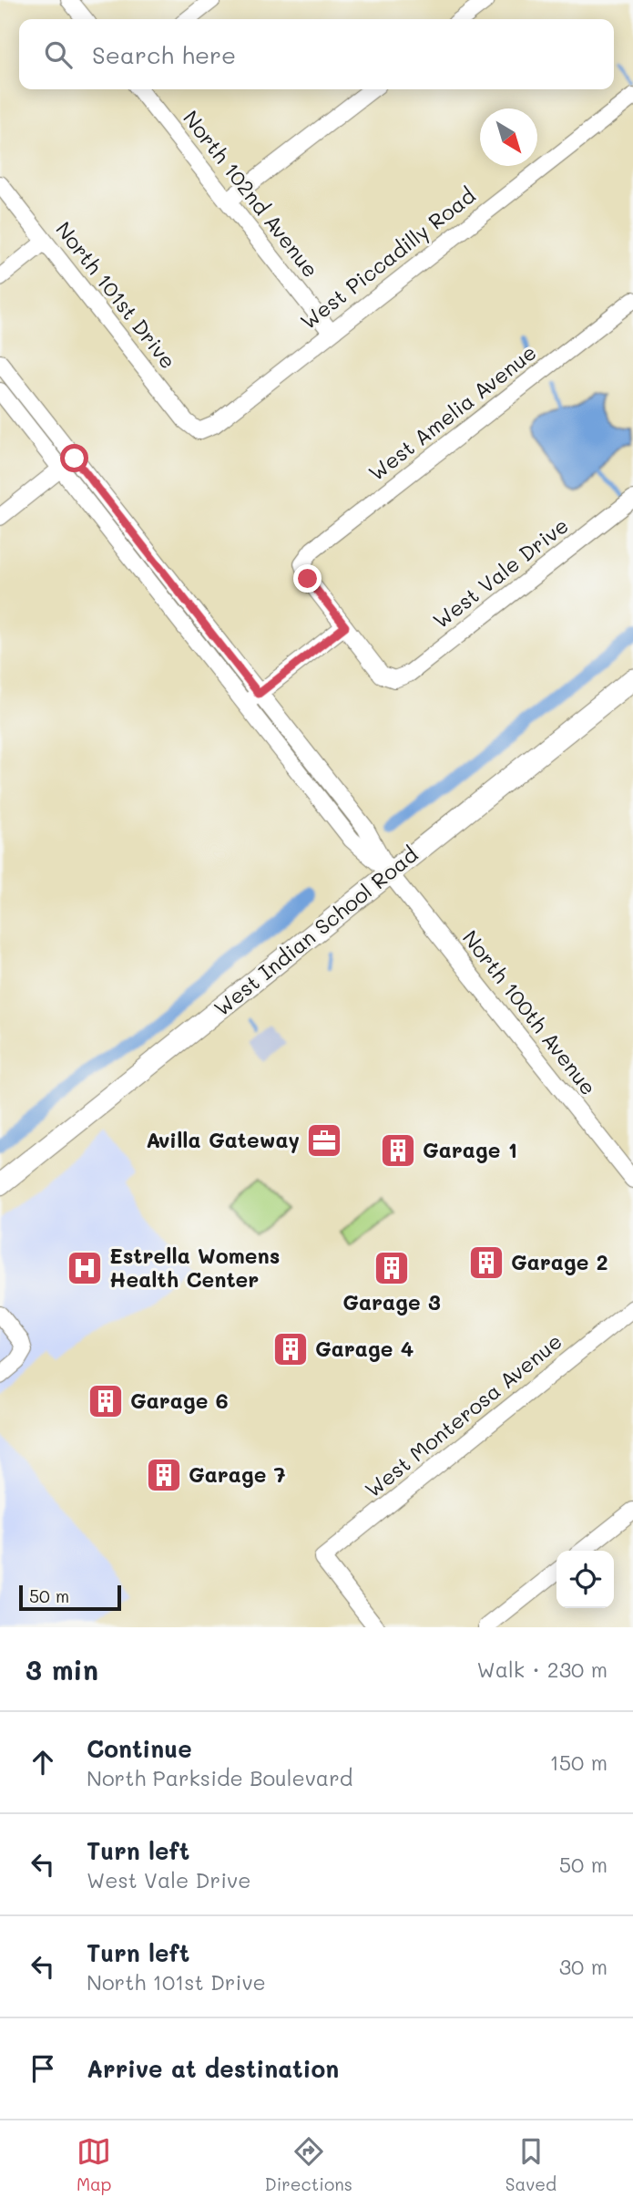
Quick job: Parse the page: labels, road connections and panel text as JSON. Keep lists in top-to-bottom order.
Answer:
{
  "streets": {
    "main road": ["West Indian School Road"],
    "street": [
      "North 102nd Avenue",
      "West Piccadilly Road",
      "North 101st Drive",
      "West Amelia Avenue",
      "West Vale Drive",
      "North 100th Avenue",
      "West Monterosa Avenue"
    ]
  },
  "crossings": [
    ["North 102nd Avenue", "West Piccadilly Road"],
    ["West Piccadilly Road", "North 101st Drive"],
    ["West Amelia Avenue", "West Vale Drive"],
    ["West Indian School Road", "North 100th Avenue"]
  ],
  "places": {
    "office": ["Avilla Gateway"],
    "building": [
      "Garage 1",
      "Garage 2",
      "Garage 3",
      "Garage 4",
      "Garage 6",
      "Garage 7"
    ],
    "hospital": ["Estrella Womens Health Center"]
  },
  "scale_bar": "50 m",
  "north": "bottom right",
  "page": {
    "search": "Search here",
    "scale": "50 m",
    "heading": ["3 min", "Walk · 230 m"],
    "list": [
      ["Continue", "North Parkside Boulevard", "150 m"],
      ["Turn left", "West Vale Drive", "50 m"],
      ["Turn left", "North 101st Drive", "30 m"],
      "Arrive at destination"
    ],
    "nav": ["Map", "Directions", "Saved"]
  }
}
